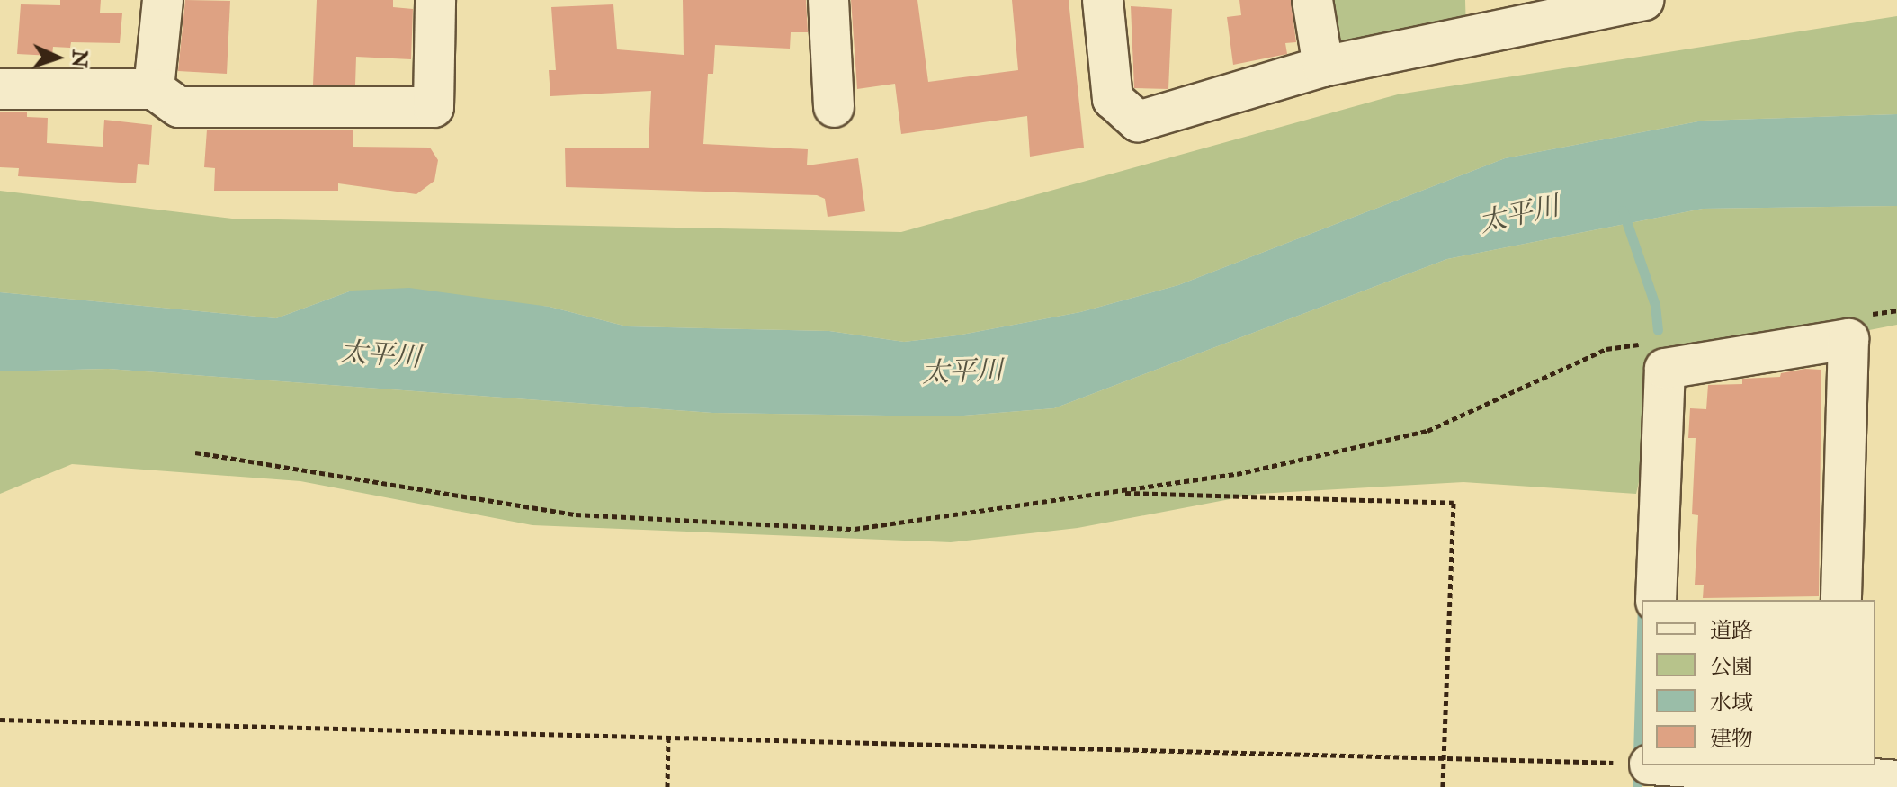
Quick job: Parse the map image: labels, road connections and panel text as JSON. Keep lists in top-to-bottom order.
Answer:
{
  "water": ["太平川"],
  "legend": [
    "道路",
    "公園",
    "水域",
    "建物"
  ],
  "north": "right"
}
